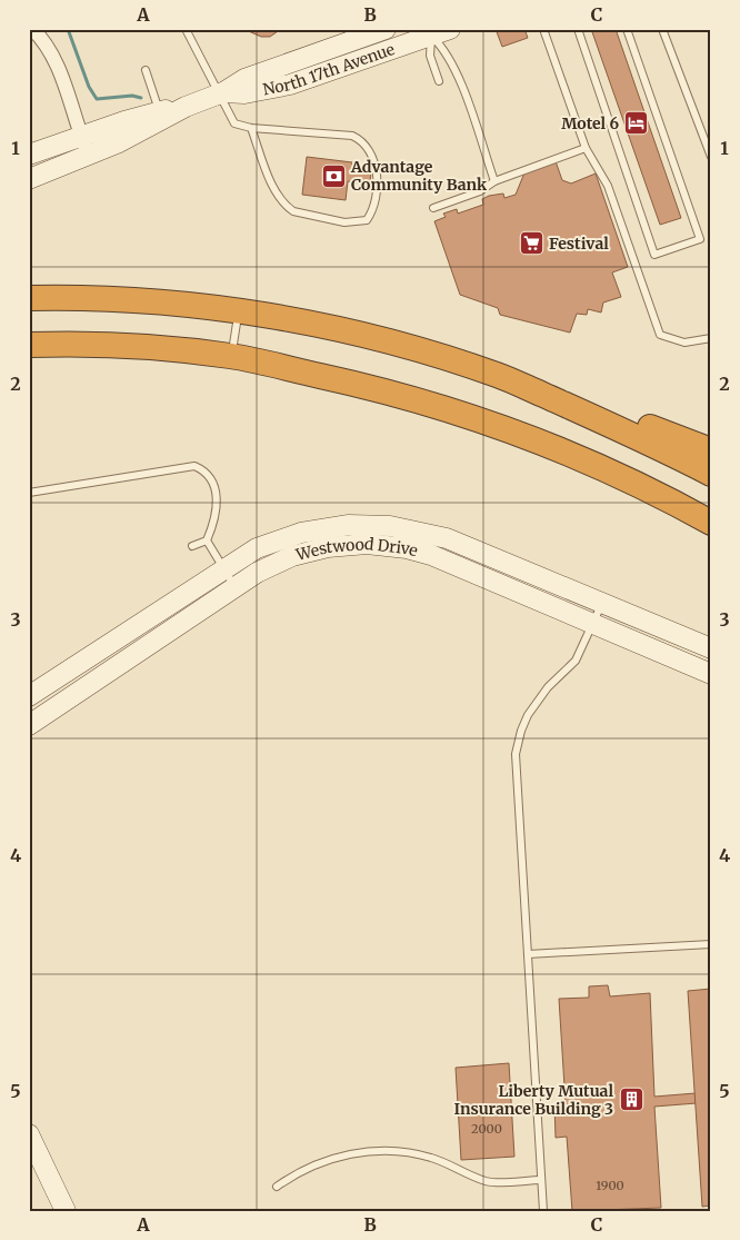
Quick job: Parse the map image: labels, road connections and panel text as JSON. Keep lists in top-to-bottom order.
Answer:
{
  "streets": {
    "street": ["North 17th Avenue", "Westwood Drive"]
  },
  "places": {
    "hotel": ["Motel 6"],
    "bank": ["Advantage Community Bank"],
    "supermarket": ["Festival"],
    "building": ["Liberty Mutual Insurance Building 3"]
  },
  "house_numbers": ["2000", "1900"],
  "grid": {
    "columns": ["A", "B", "C"],
    "rows": [
      "1",
      "2",
      "3",
      "4",
      "5"
    ]
  }
}
